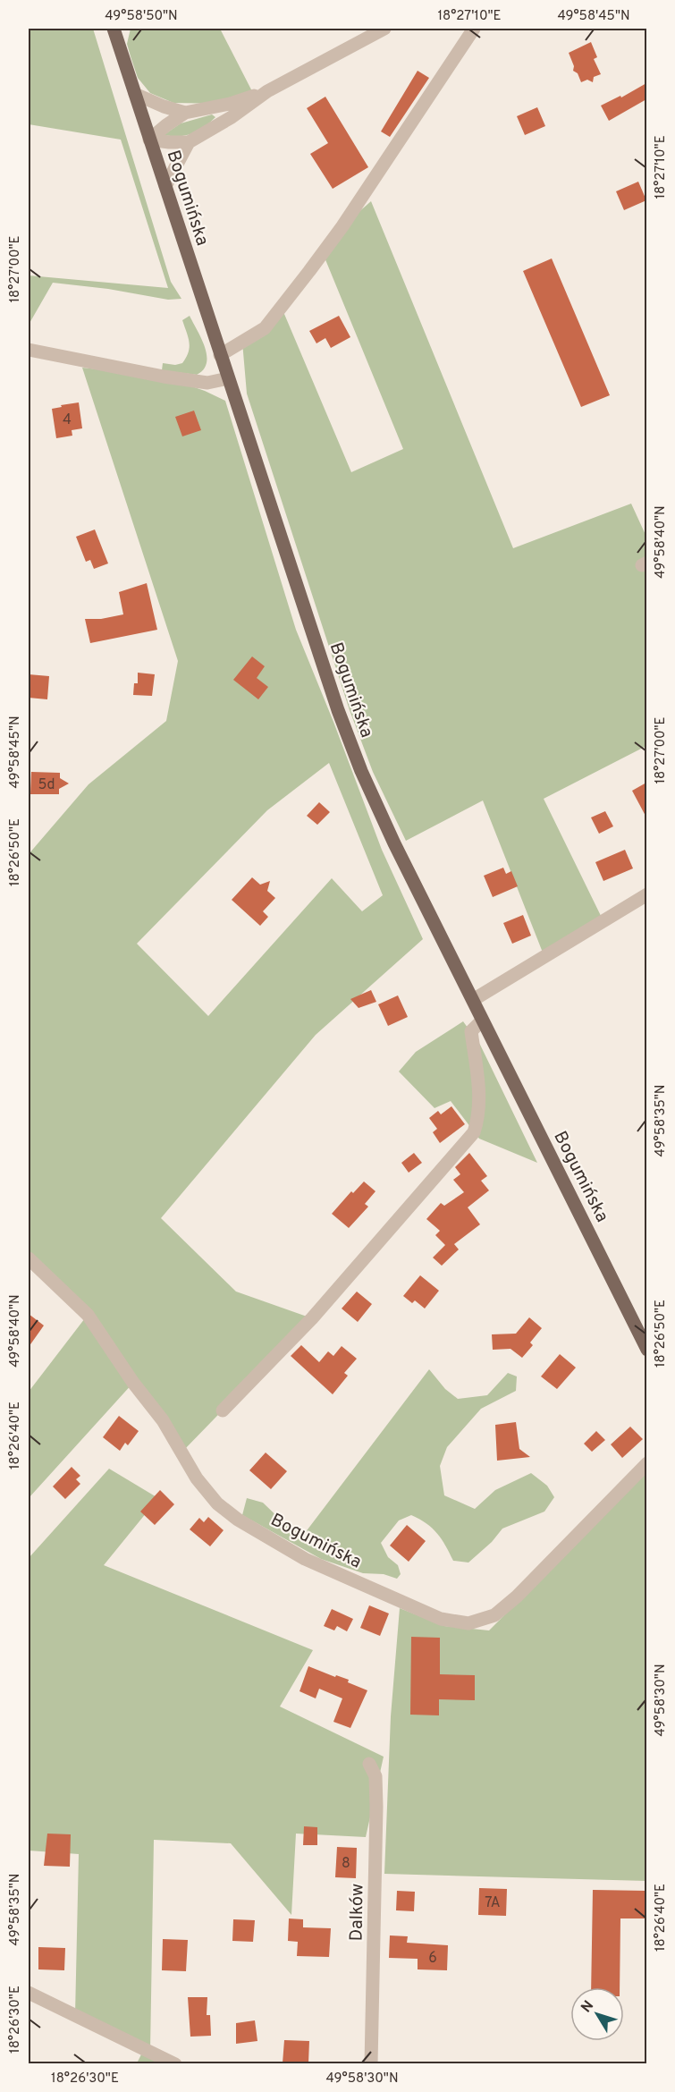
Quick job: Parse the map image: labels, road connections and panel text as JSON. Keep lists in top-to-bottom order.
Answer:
{
  "streets": {
    "main road": ["Bogumińska"],
    "street": ["Dalków"]
  },
  "house_numbers": [
    "4",
    "5d",
    "8",
    "7A",
    "6"
  ],
  "north": "top left",
  "coordinates": [
    "49°58'50\"N",
    "18°27'10\"E",
    "49°58'45\"N",
    "18°27'00\"E",
    "49°58'40\"N",
    "18°26'50\"E",
    "49°58'35\"N",
    "18°26'40\"E",
    "49°58'30\"N",
    "18°26'30\"E"
  ]
}
